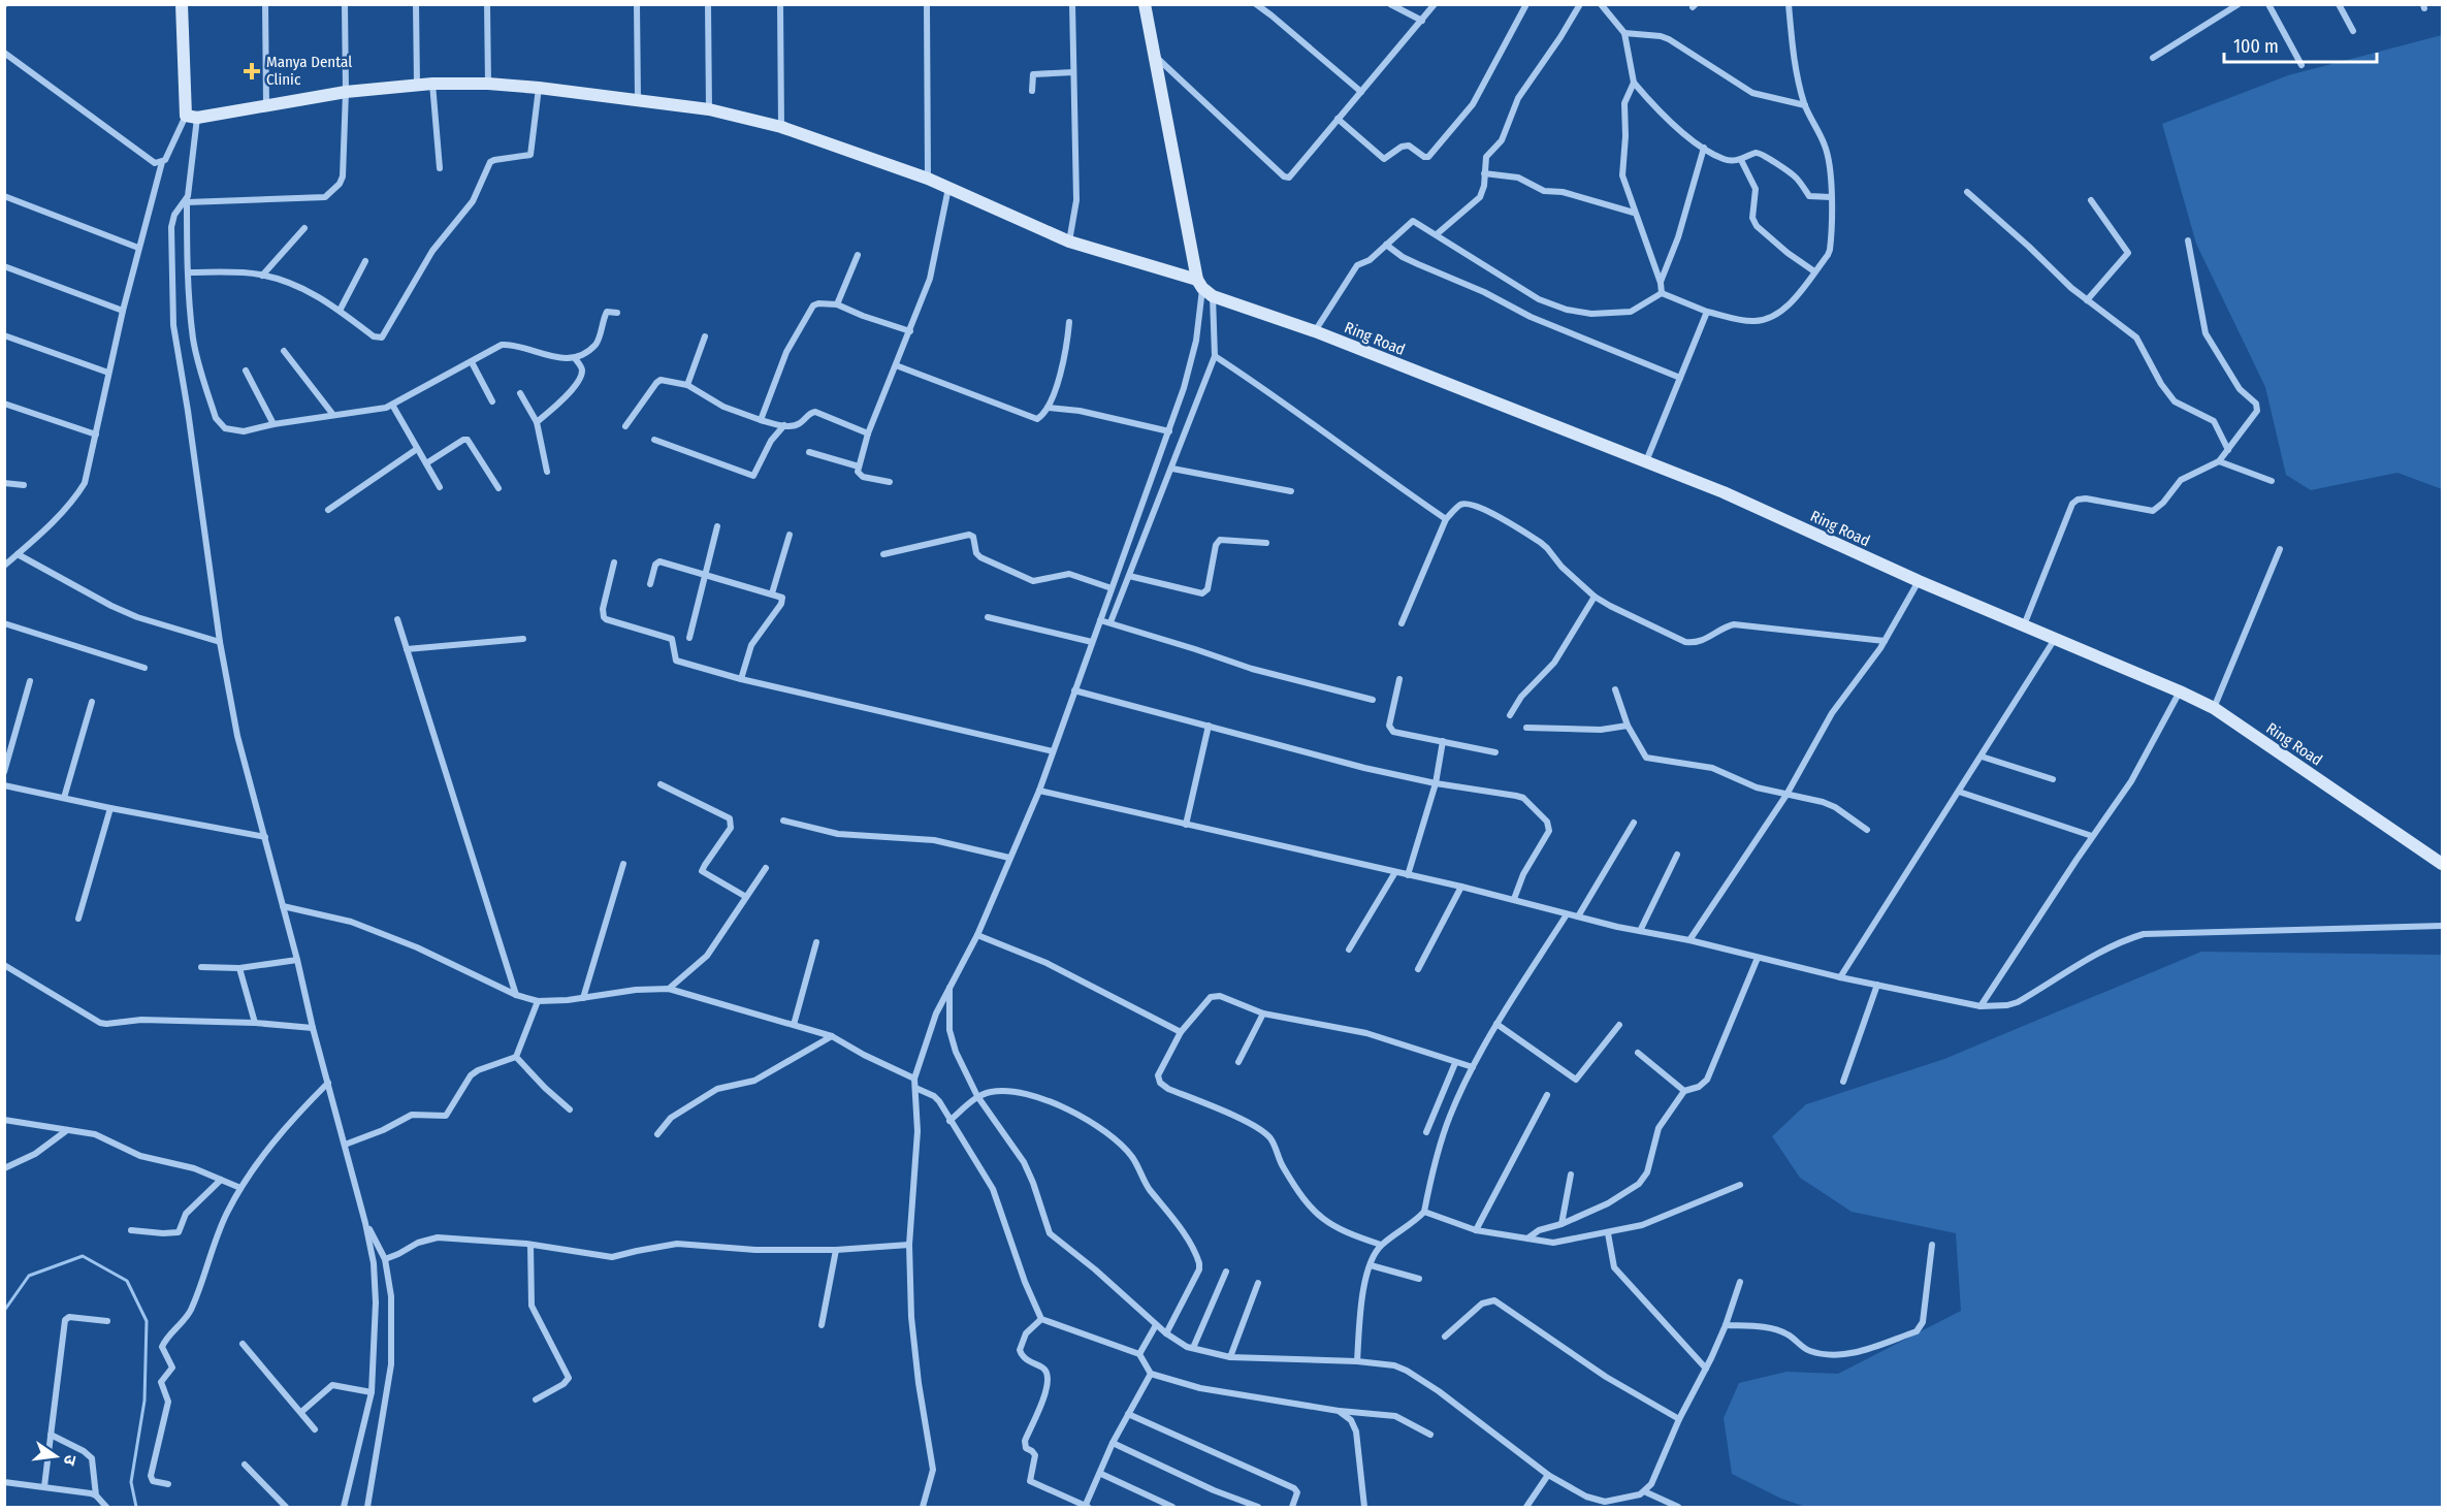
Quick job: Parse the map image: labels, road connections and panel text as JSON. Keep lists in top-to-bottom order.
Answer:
{
  "streets": {
    "street": ["Ring Road"]
  },
  "places": {
    "health": ["Manya Dental Clinic"]
  },
  "scale_bar": "100 m",
  "north": "right"
}
